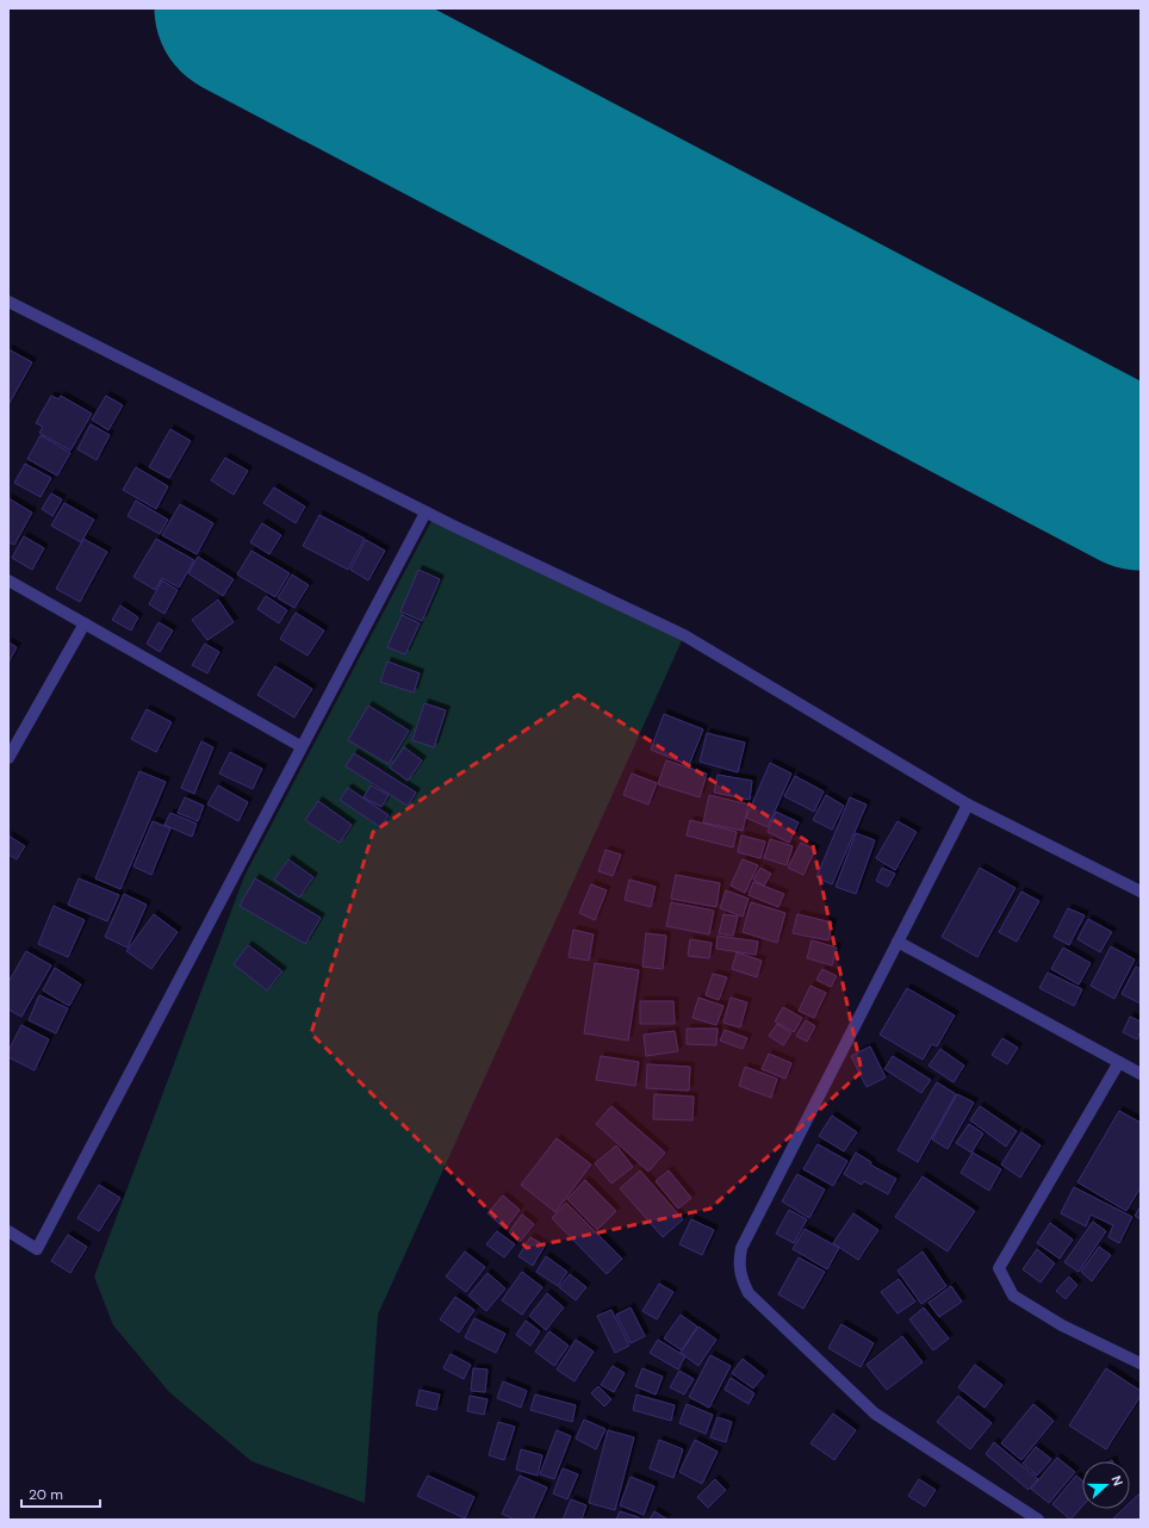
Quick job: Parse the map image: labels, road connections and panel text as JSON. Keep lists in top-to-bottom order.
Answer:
{
  "scale_bar": "20 m",
  "north": "right"
}
